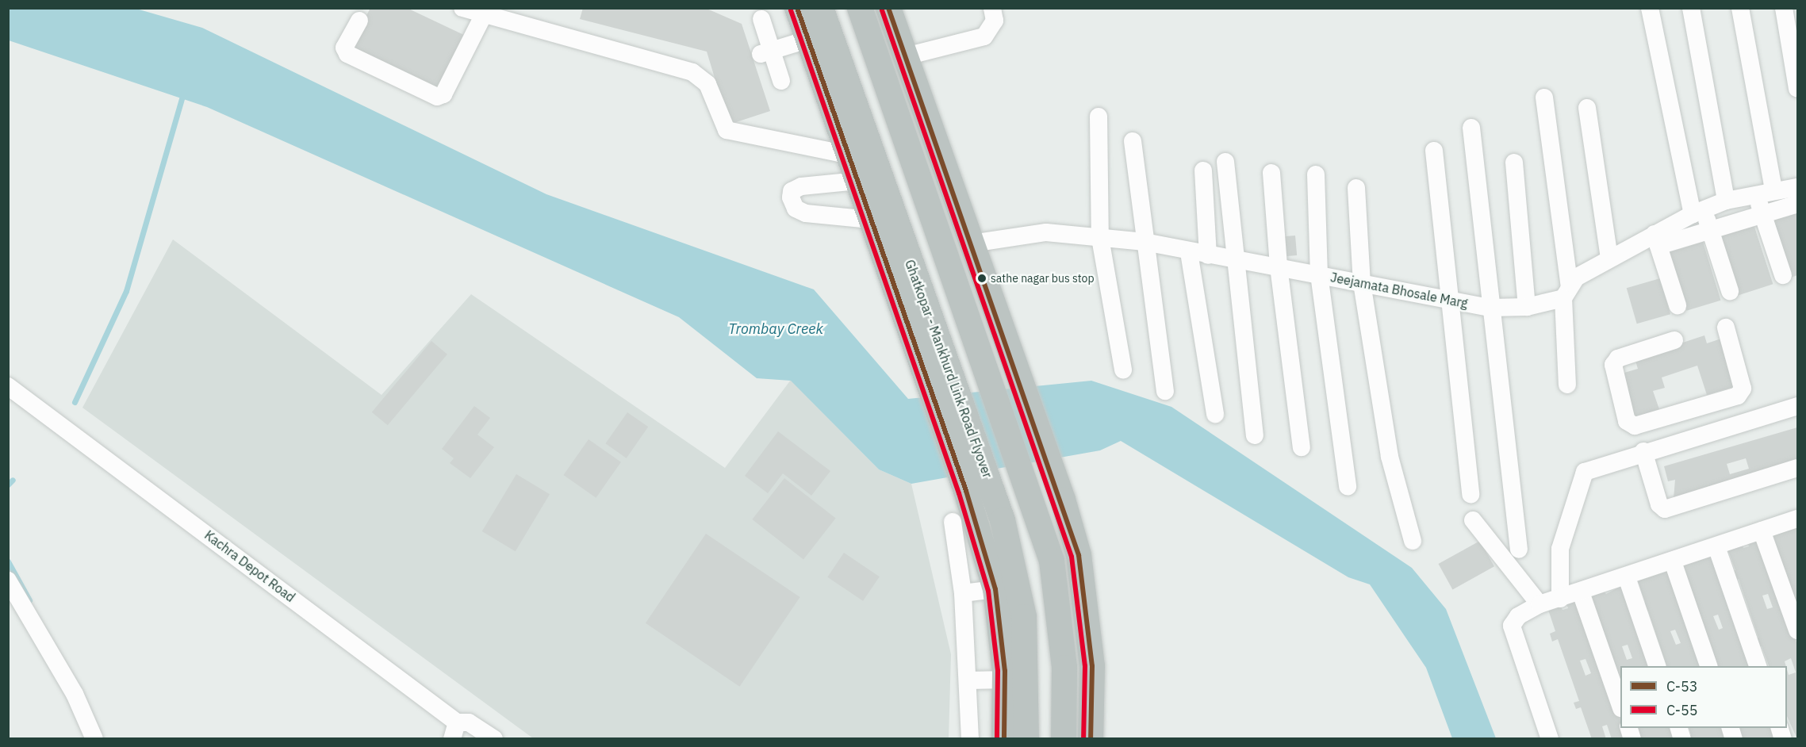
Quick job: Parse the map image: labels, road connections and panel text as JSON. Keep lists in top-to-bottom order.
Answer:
{
  "streets": {
    "highway": ["Ghatkopar - Mankhurd Link Road Flyover"],
    "street": ["Jeejamata Bhosale Marg", "Kachra Depot Road"]
  },
  "water": ["Trombay Creek"],
  "places": ["sathe nagar bus stop"],
  "lines": ["transit line C-53", "transit line C-55"],
  "legend": ["C-53", "C-55"]
}
